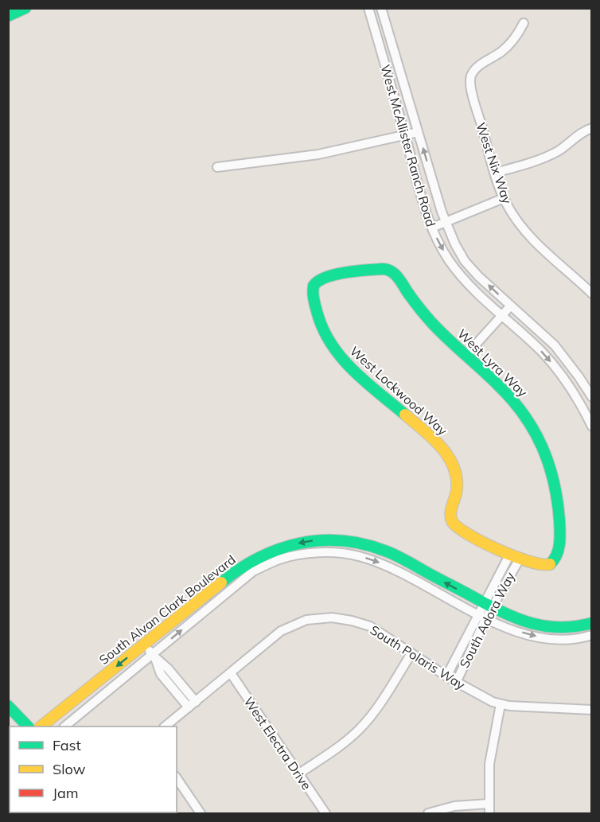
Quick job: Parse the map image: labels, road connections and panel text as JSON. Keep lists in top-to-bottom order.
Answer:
{
  "streets": {
    "street": [
      "West McAllister Ranch Road",
      "West Nix Way",
      "West Lyra Way",
      "West Lockwood Way",
      "South Alvan Clark Boulevard",
      "South Adora Way",
      "South Polaris Way",
      "West Electra Drive"
    ]
  },
  "crossings": [
    ["West Lyra Way", "West Lockwood Way"],
    ["West Lyra Way", "South Adora Way"],
    ["West Lockwood Way", "South Adora Way"],
    ["South Alvan Clark Boulevard", "South Adora Way"],
    ["South Adora Way", "South Polaris Way"],
    ["South Polaris Way", "West Electra Drive"]
  ],
  "legend": ["Fast", "Slow", "Jam"]
}
